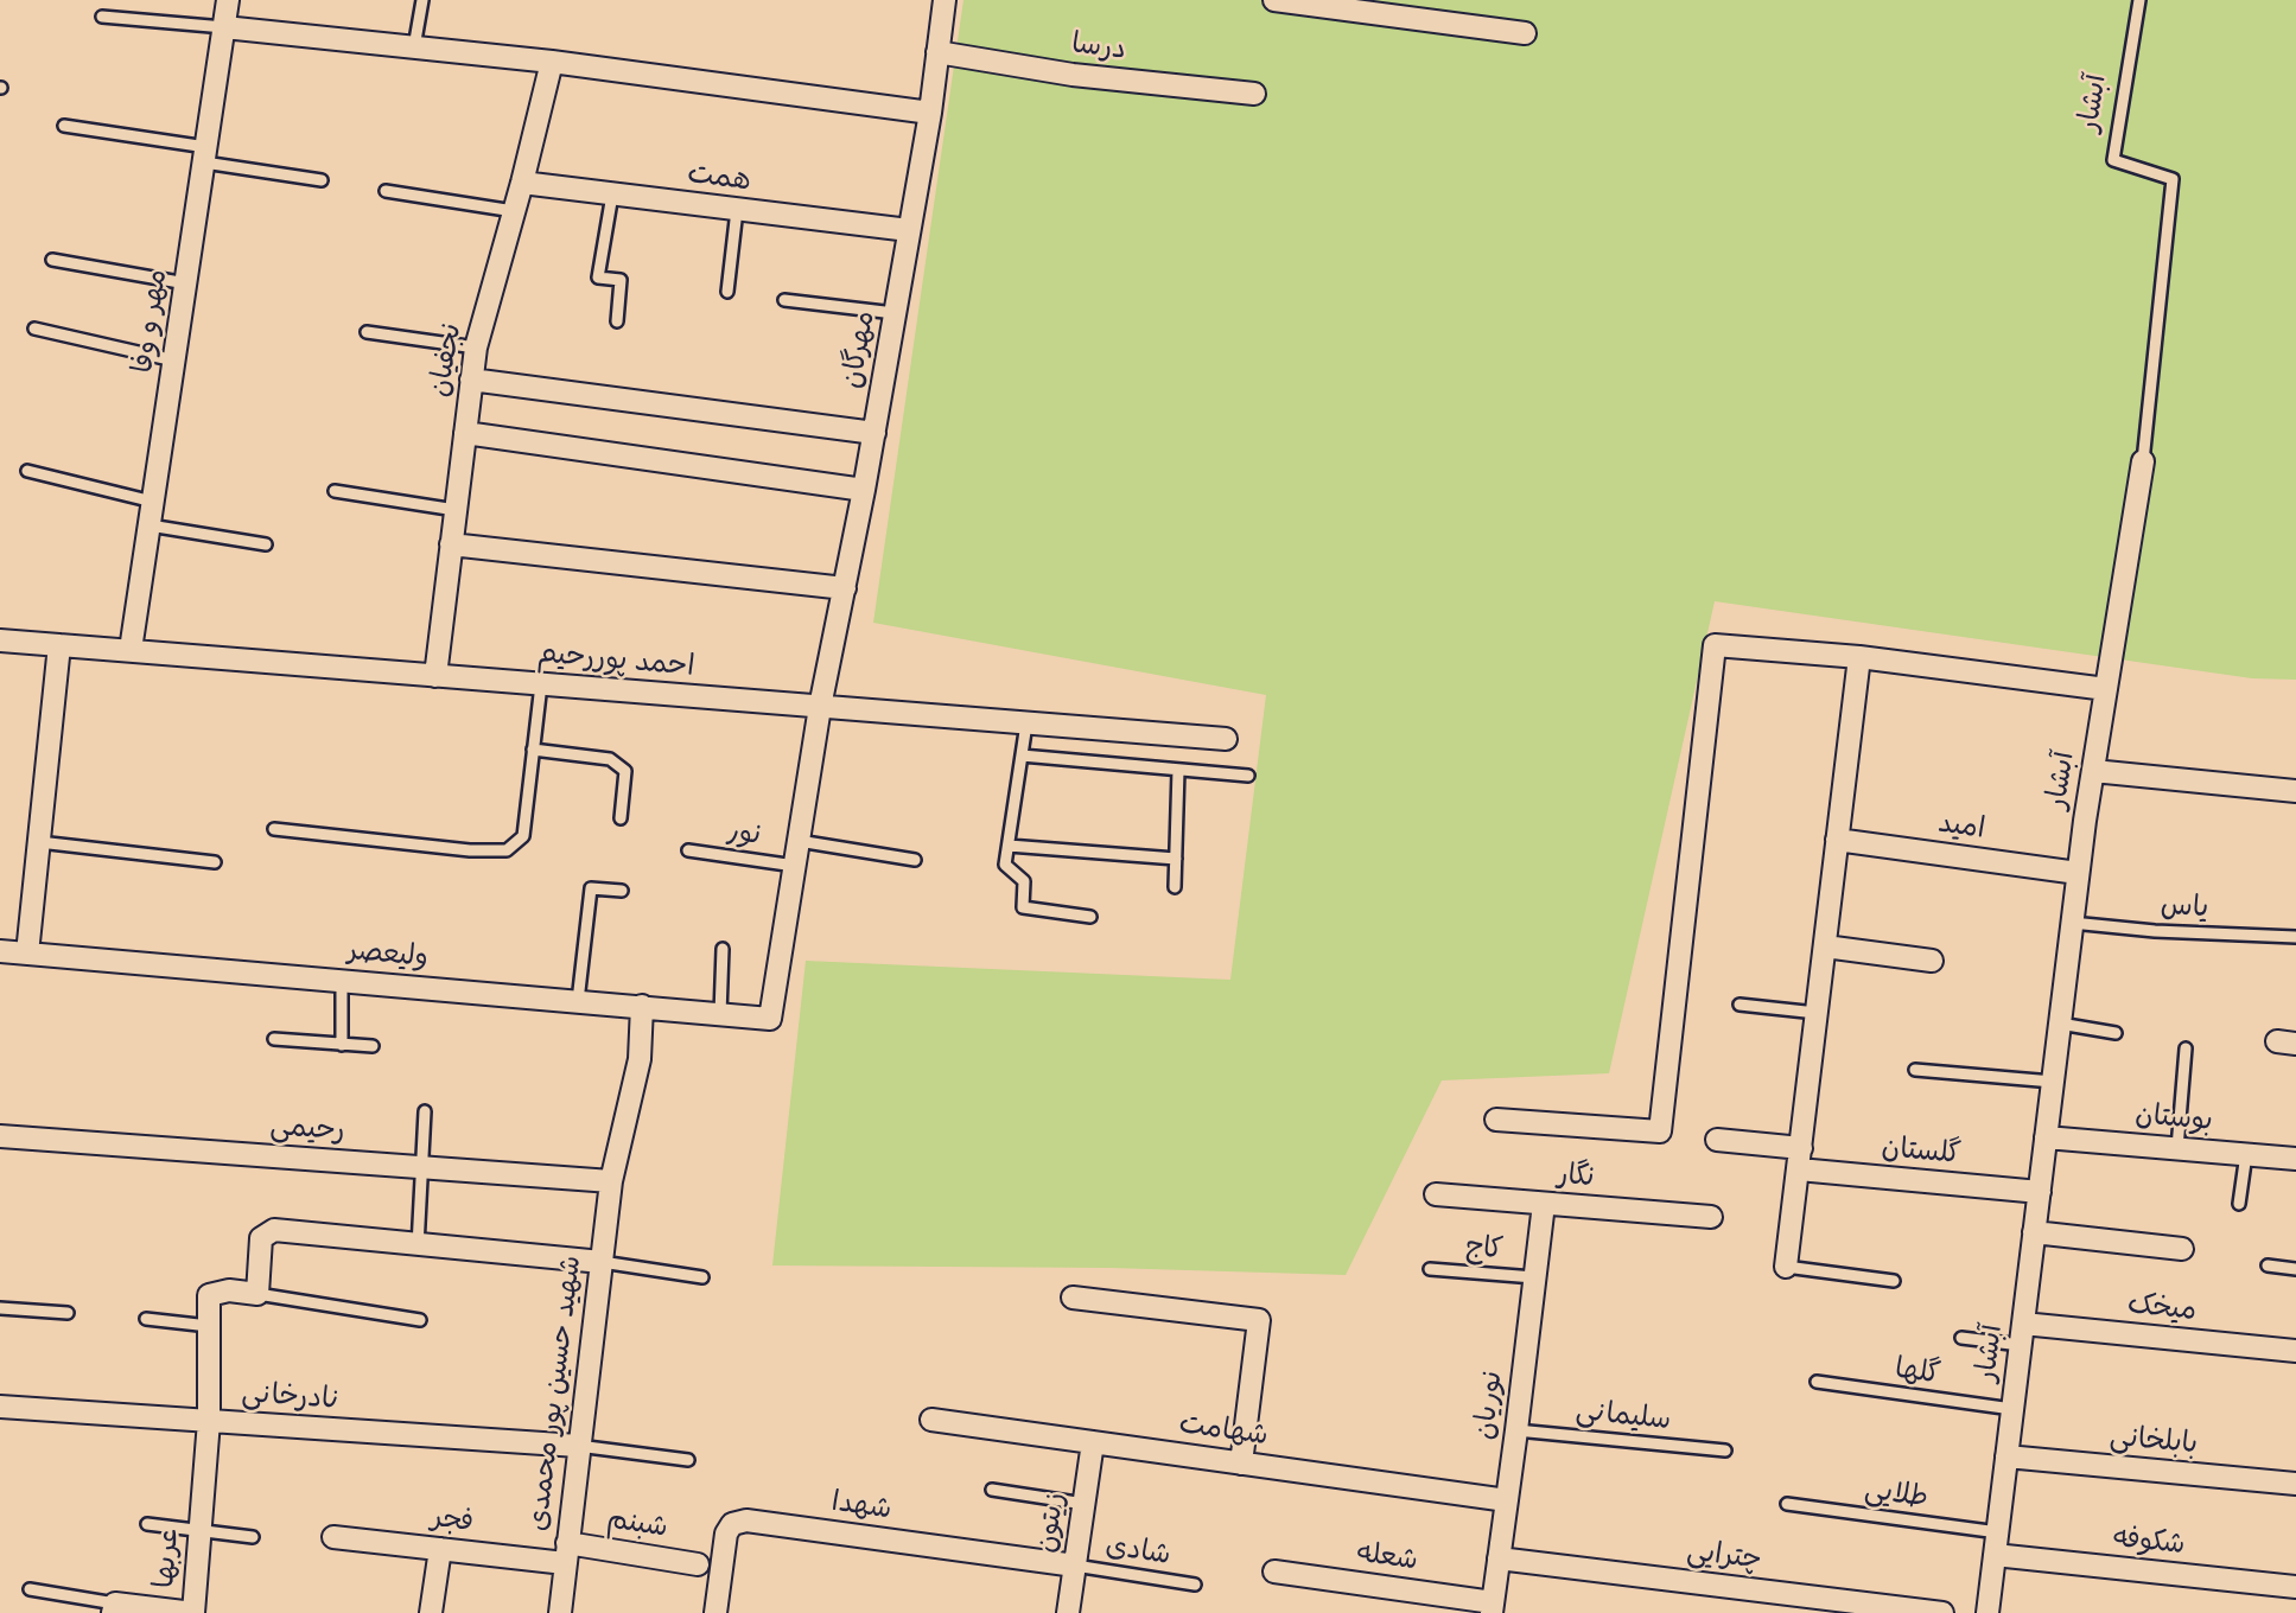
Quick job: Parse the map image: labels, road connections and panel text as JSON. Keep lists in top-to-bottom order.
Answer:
{
  "streets": {
    "street": [
      "درسا",
      "آبشار",
      "همت",
      "مهر و وفا",
      "مهرگان",
      "نجفیان",
      "احمد پوررحیم",
      "امید",
      "ولیعصر",
      "بوستان",
      "رحیمی",
      "گلستان",
      "نگار",
      "میخک",
      "شهید حسین پور محمدی",
      "نادرخانی",
      "نوریان",
      "شهامت",
      "بابلخانی",
      "شهدا",
      "فجر",
      "زیتون",
      "شبنم",
      "شکوفه",
      "چترایی",
      "عربها",
      "شعله"
    ],
    "lane": [
      "نور",
      "یاس",
      "کاج",
      "گلها",
      "سلیمانی",
      "طلایی",
      "شادی"
    ]
  },
  "crossings": [
    ["درسا", "مهرگان"],
    ["آبشار", "امید"],
    ["آبشار", "یاس"],
    ["آبشار", "بوستان"],
    ["آبشار", "گلستان"],
    ["آبشار", "میخک"],
    ["آبشار", "گلها"],
    ["آبشار", "بابلخانی"],
    ["آبشار", "طلایی"],
    ["آبشار", "شکوفه"],
    ["همت", "مهرگان"],
    ["همت", "نجفیان"],
    ["مهر و وفا", "احمد پوررحیم"],
    ["مهرگان", "احمد پوررحیم"],
    ["مهرگان", "نور"],
    ["مهرگان", "ولیعصر"],
    ["نجفیان", "احمد پوررحیم"],
    ["ولیعصر", "شهید حسین پور محمدی"],
    ["رحیمی", "شهید حسین پور محمدی"],
    ["نگار", "نوریان"],
    ["کاج", "نوریان"],
    ["شهید حسین پور محمدی", "نادرخانی"],
    ["شهید حسین پور محمدی", "فجر"],
    ["شهید حسین پور محمدی", "شبنم"],
    ["نادرخانی", "عربها"],
    ["نوریان", "سلیمانی"],
    ["نوریان", "شهامت"],
    ["نوریان", "چترایی"],
    ["نوریان", "شعله"],
    ["شهامت", "زیتون"],
    ["شهدا", "زیتون"],
    ["شهدا", "شادی"],
    ["فجر", "شبنم"],
    ["زیتون", "شادی"]
  ]
}
